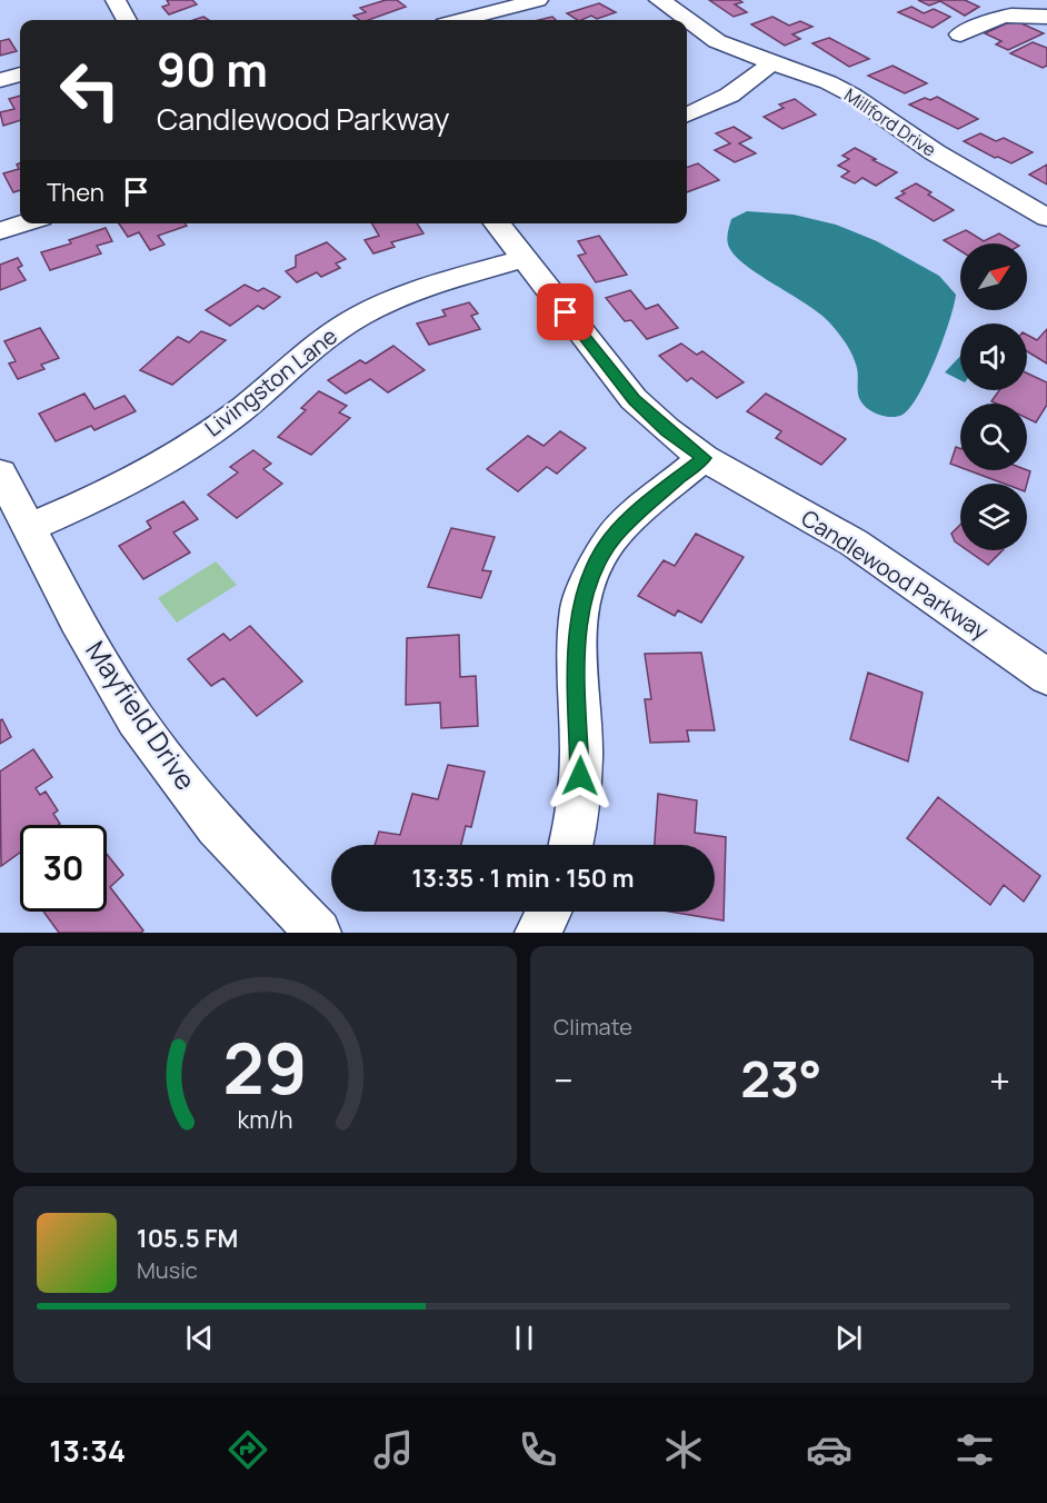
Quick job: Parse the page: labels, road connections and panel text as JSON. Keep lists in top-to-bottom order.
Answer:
{
  "streets": {
    "street": [
      "Millford Drive",
      "Livingston Lane",
      "Candlewood Parkway",
      "Mayfield Drive"
    ]
  },
  "crossings": [
    ["Livingston Lane", "Candlewood Parkway"],
    ["Livingston Lane", "Mayfield Drive"]
  ],
  "north": "top right",
  "page": {
    "turn": ["90 m", "Candlewood Parkway"],
    "then": "Then",
    "limit": "30",
    "trip": "13:35 · 1 min · 150 m",
    "tile": "Climate",
    "heat": ["−", "23°", "+"],
    "song": ["105.5 FM", "Music"],
    "tabs": "13:34",
    "gauge": ["29", "km/h"]
  }
}
